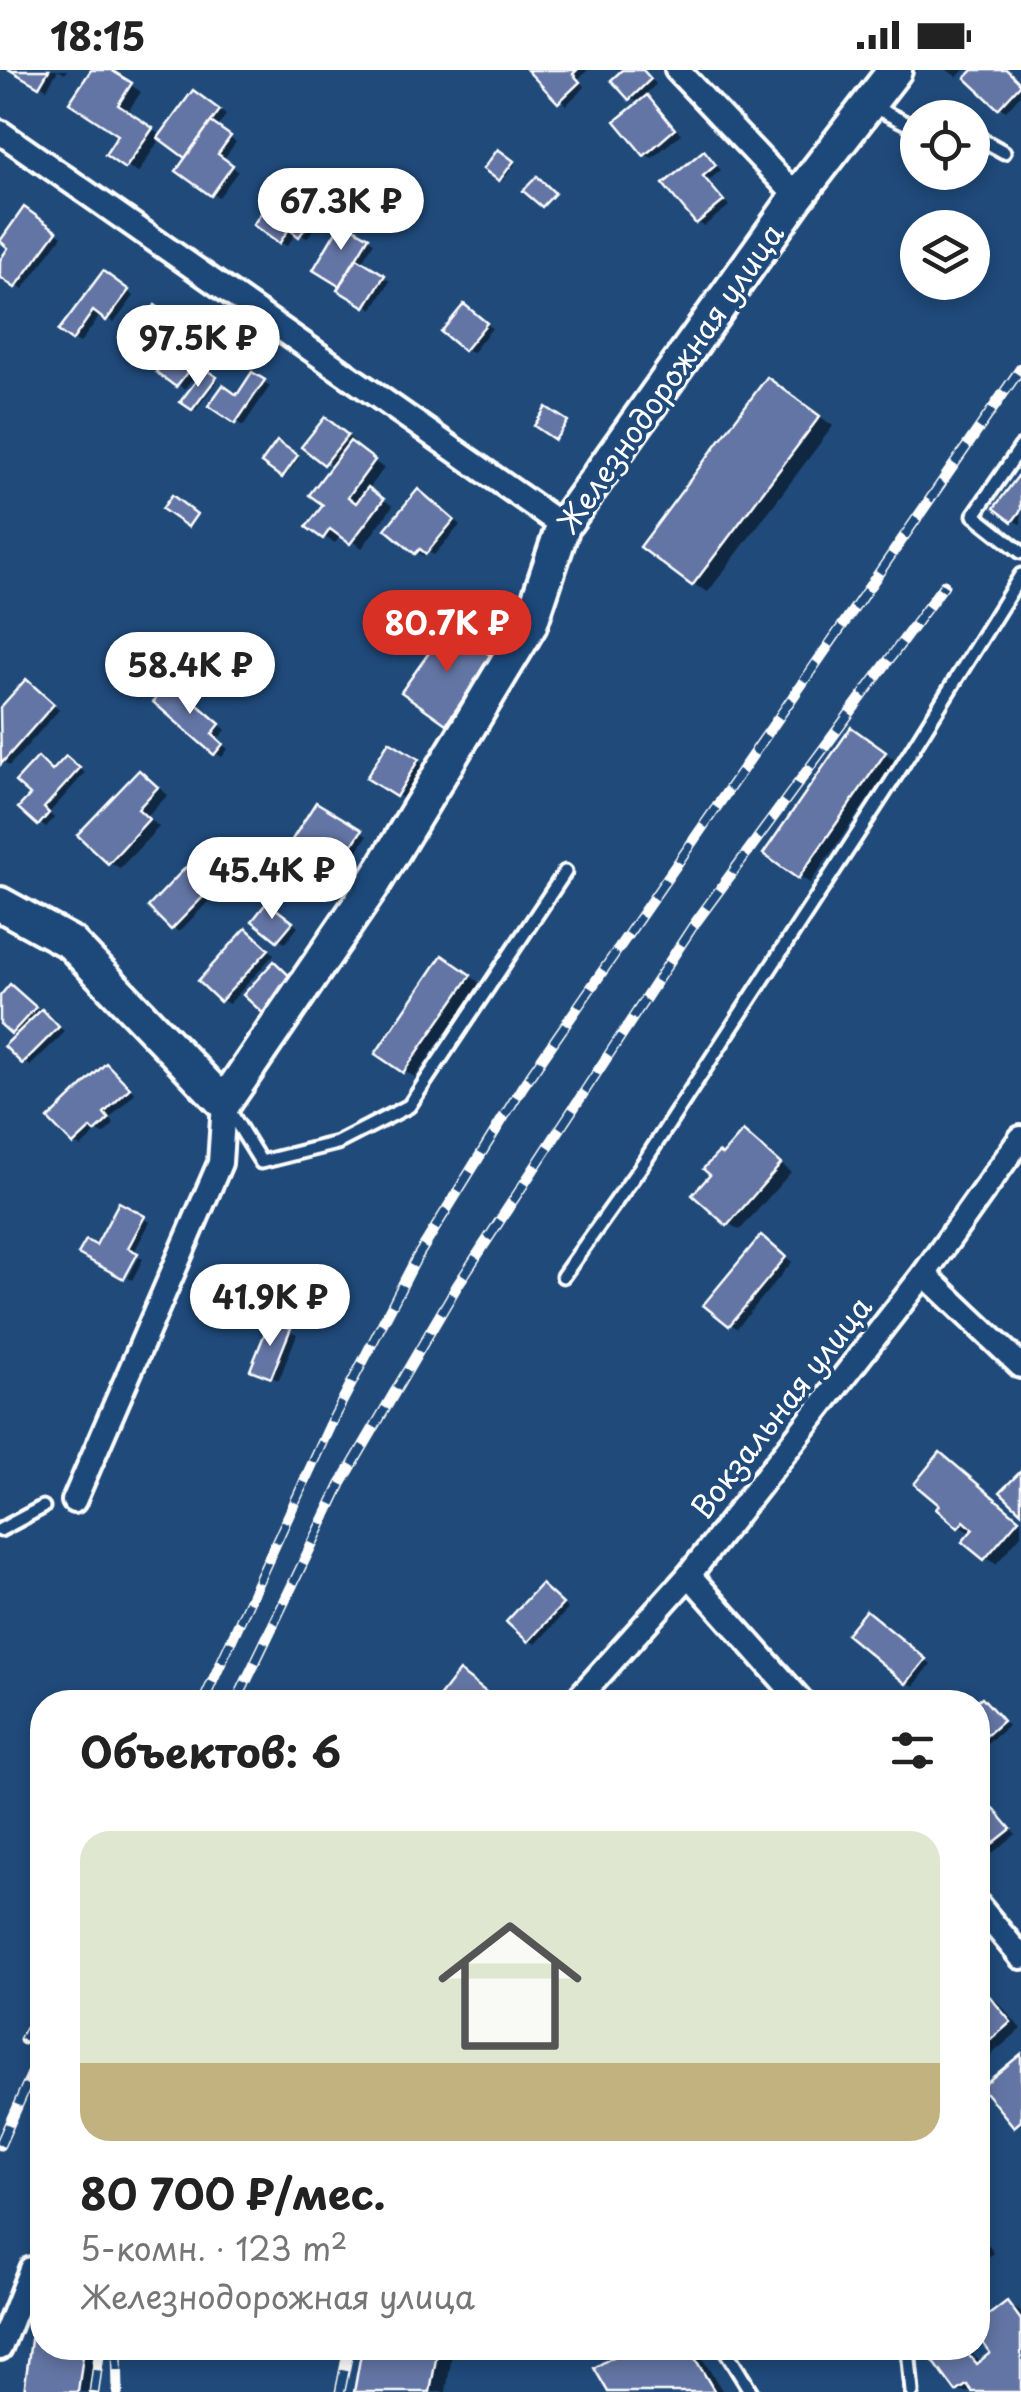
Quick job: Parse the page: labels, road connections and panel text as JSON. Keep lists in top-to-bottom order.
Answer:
{
  "streets": {
    "street": ["Железнодорожная улица", "Вокзальная улица"]
  },
  "page": {
    "status": "18:15",
    "price": [
      "67.3K ₽",
      "97.5K ₽",
      "80.7K ₽",
      "58.4K ₽",
      "45.4K ₽",
      "41.9K ₽"
    ],
    "heading": "Объектов: 6",
    "list": [
      {
        "name": "80 700 ₽/мес.",
        "note": "5-комн. · 123 m² · Железнодорожная улица"
      }
    ]
  }
}
